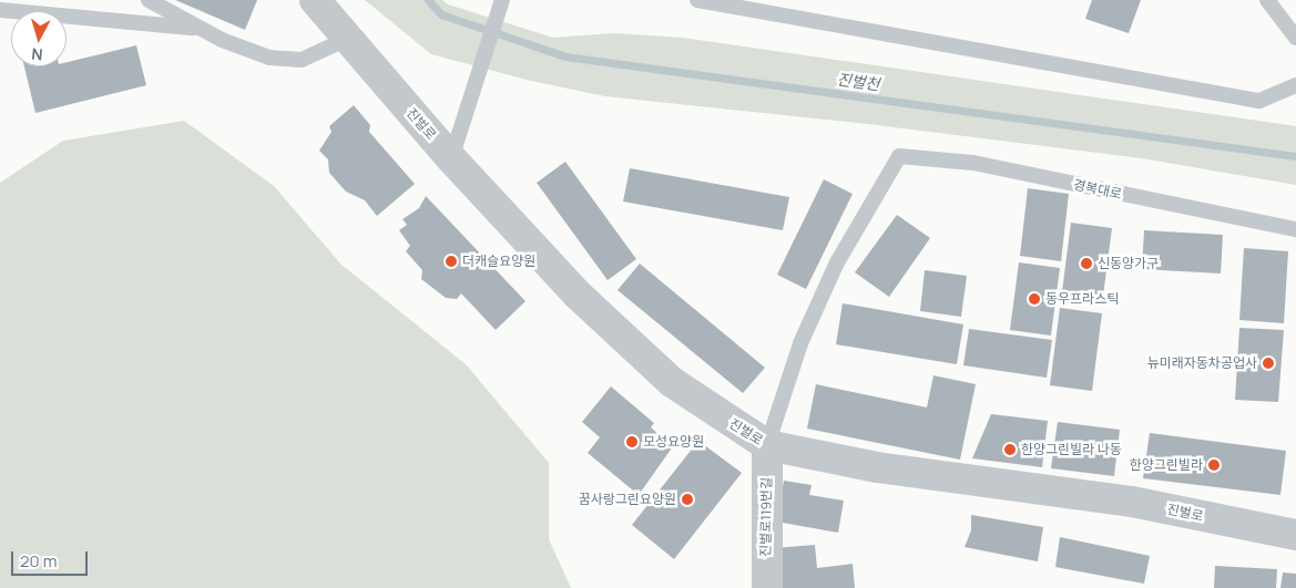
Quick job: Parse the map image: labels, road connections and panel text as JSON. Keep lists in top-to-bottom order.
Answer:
{
  "streets": {
    "street": ["진벌로", "진벌로119번길"],
    "lane": ["경복대로"]
  },
  "crossings": [
    ["진벌로", "경복대로"],
    ["진벌로", "진벌로119번길"],
    ["경복대로", "진벌로119번길"]
  ],
  "water": ["진벌천"],
  "places": [
    "더캐슬요양원",
    "신동양가구",
    "동우프라스틱",
    "뉴미래자동차공업사",
    "모성요양원",
    "한양그린빌라 나동",
    "한양그린빌라",
    "꿈사랑그린요양원"
  ],
  "scale_bar": "20 m",
  "north": "bottom"
}
